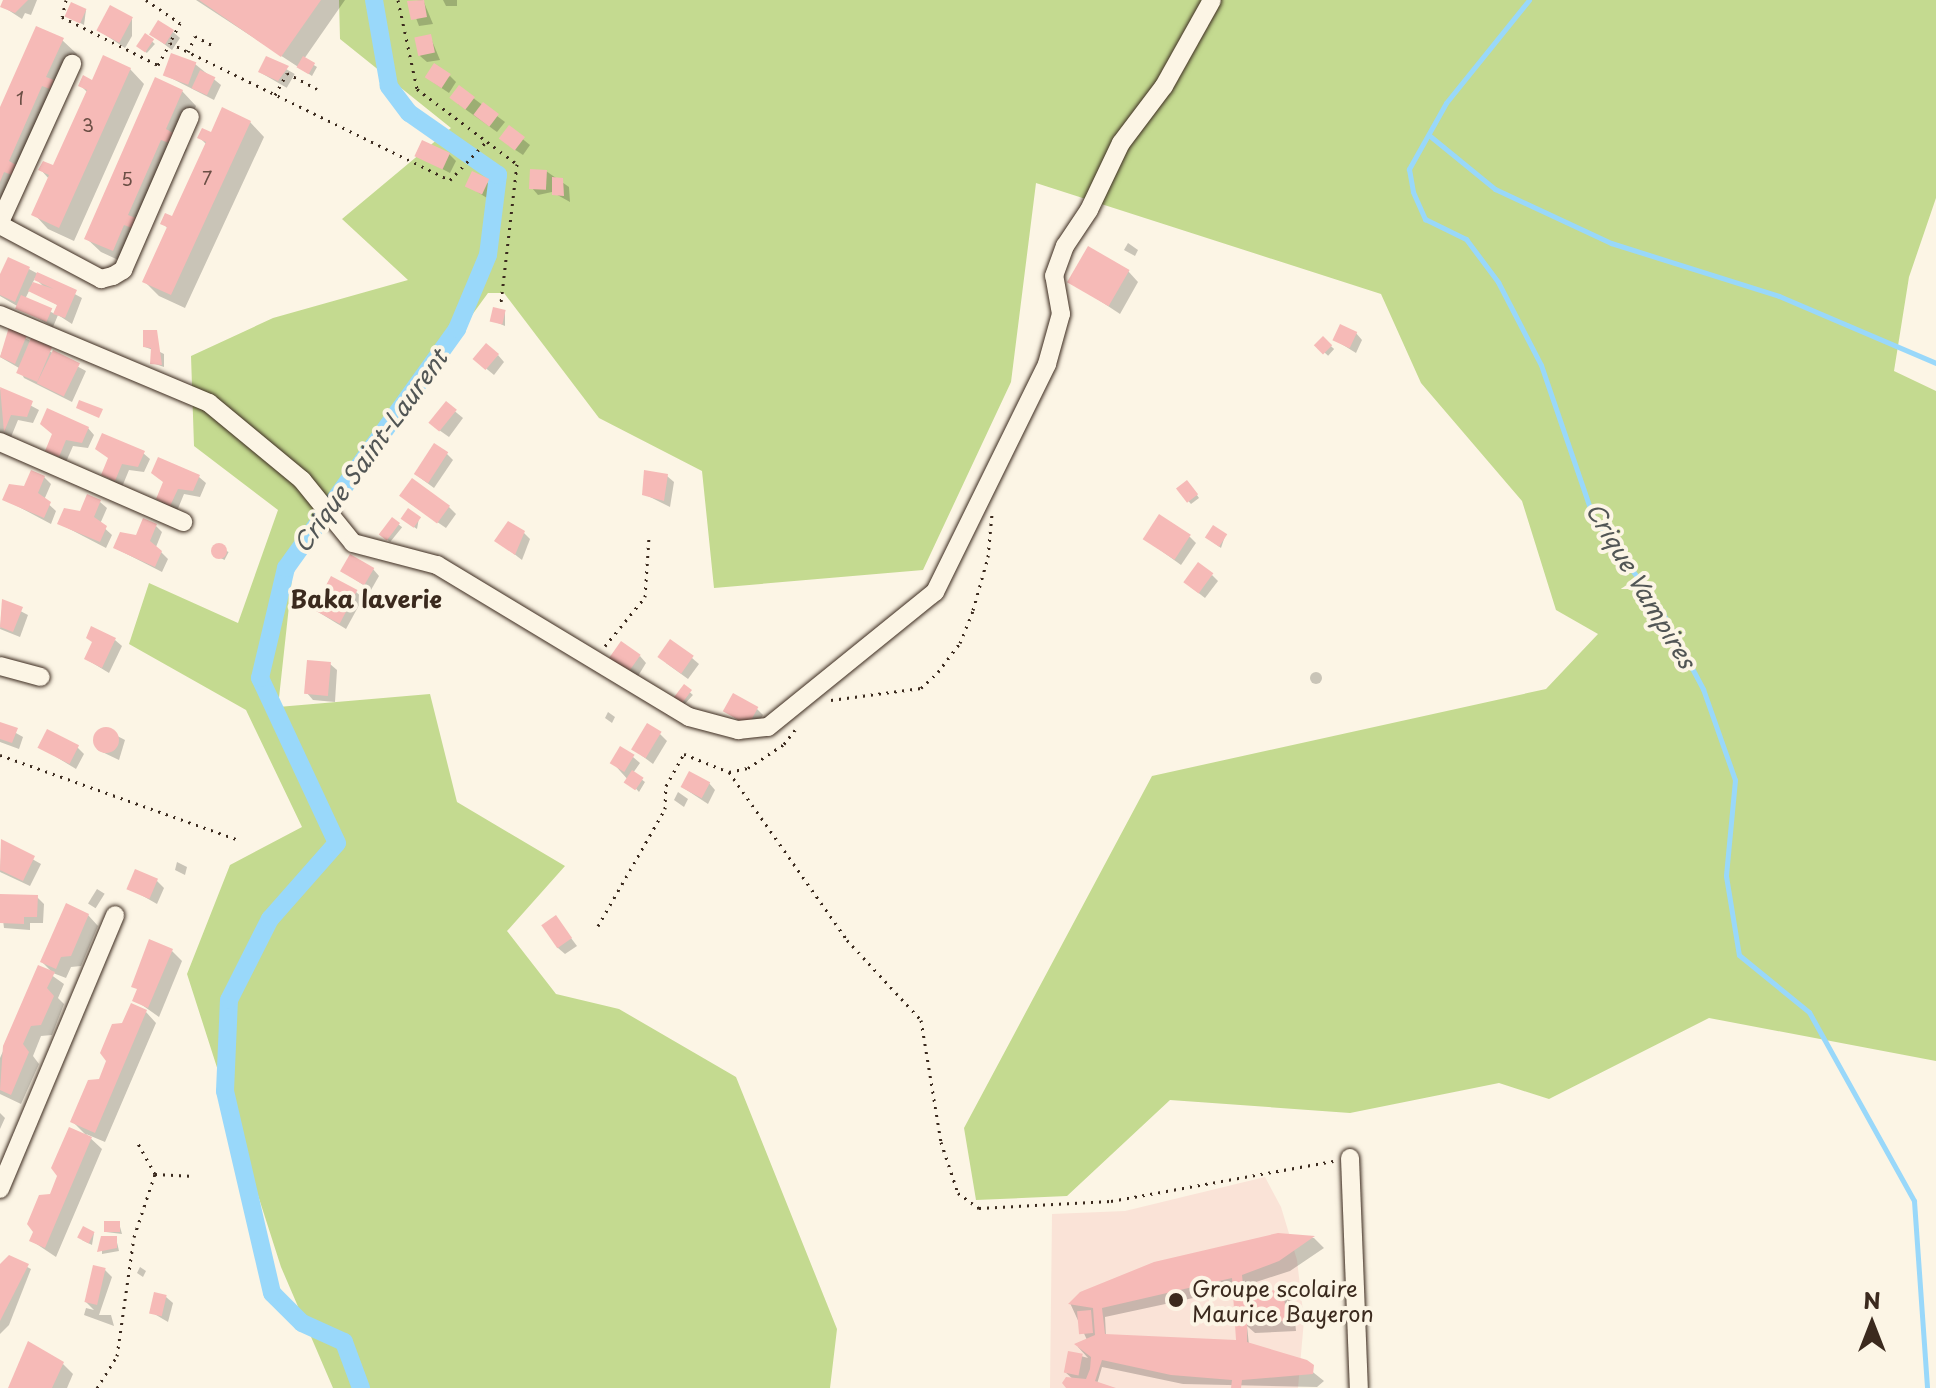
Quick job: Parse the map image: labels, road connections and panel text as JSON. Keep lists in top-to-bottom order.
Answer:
{
  "districts": ["Baka laverie"],
  "water": ["Crique Saint-Laurent", "Crique Vampires"],
  "places": ["Groupe scolaire Maurice Bayeron"],
  "house_numbers": [
    "1",
    "3",
    "7",
    "5"
  ],
  "north": "top"
}
